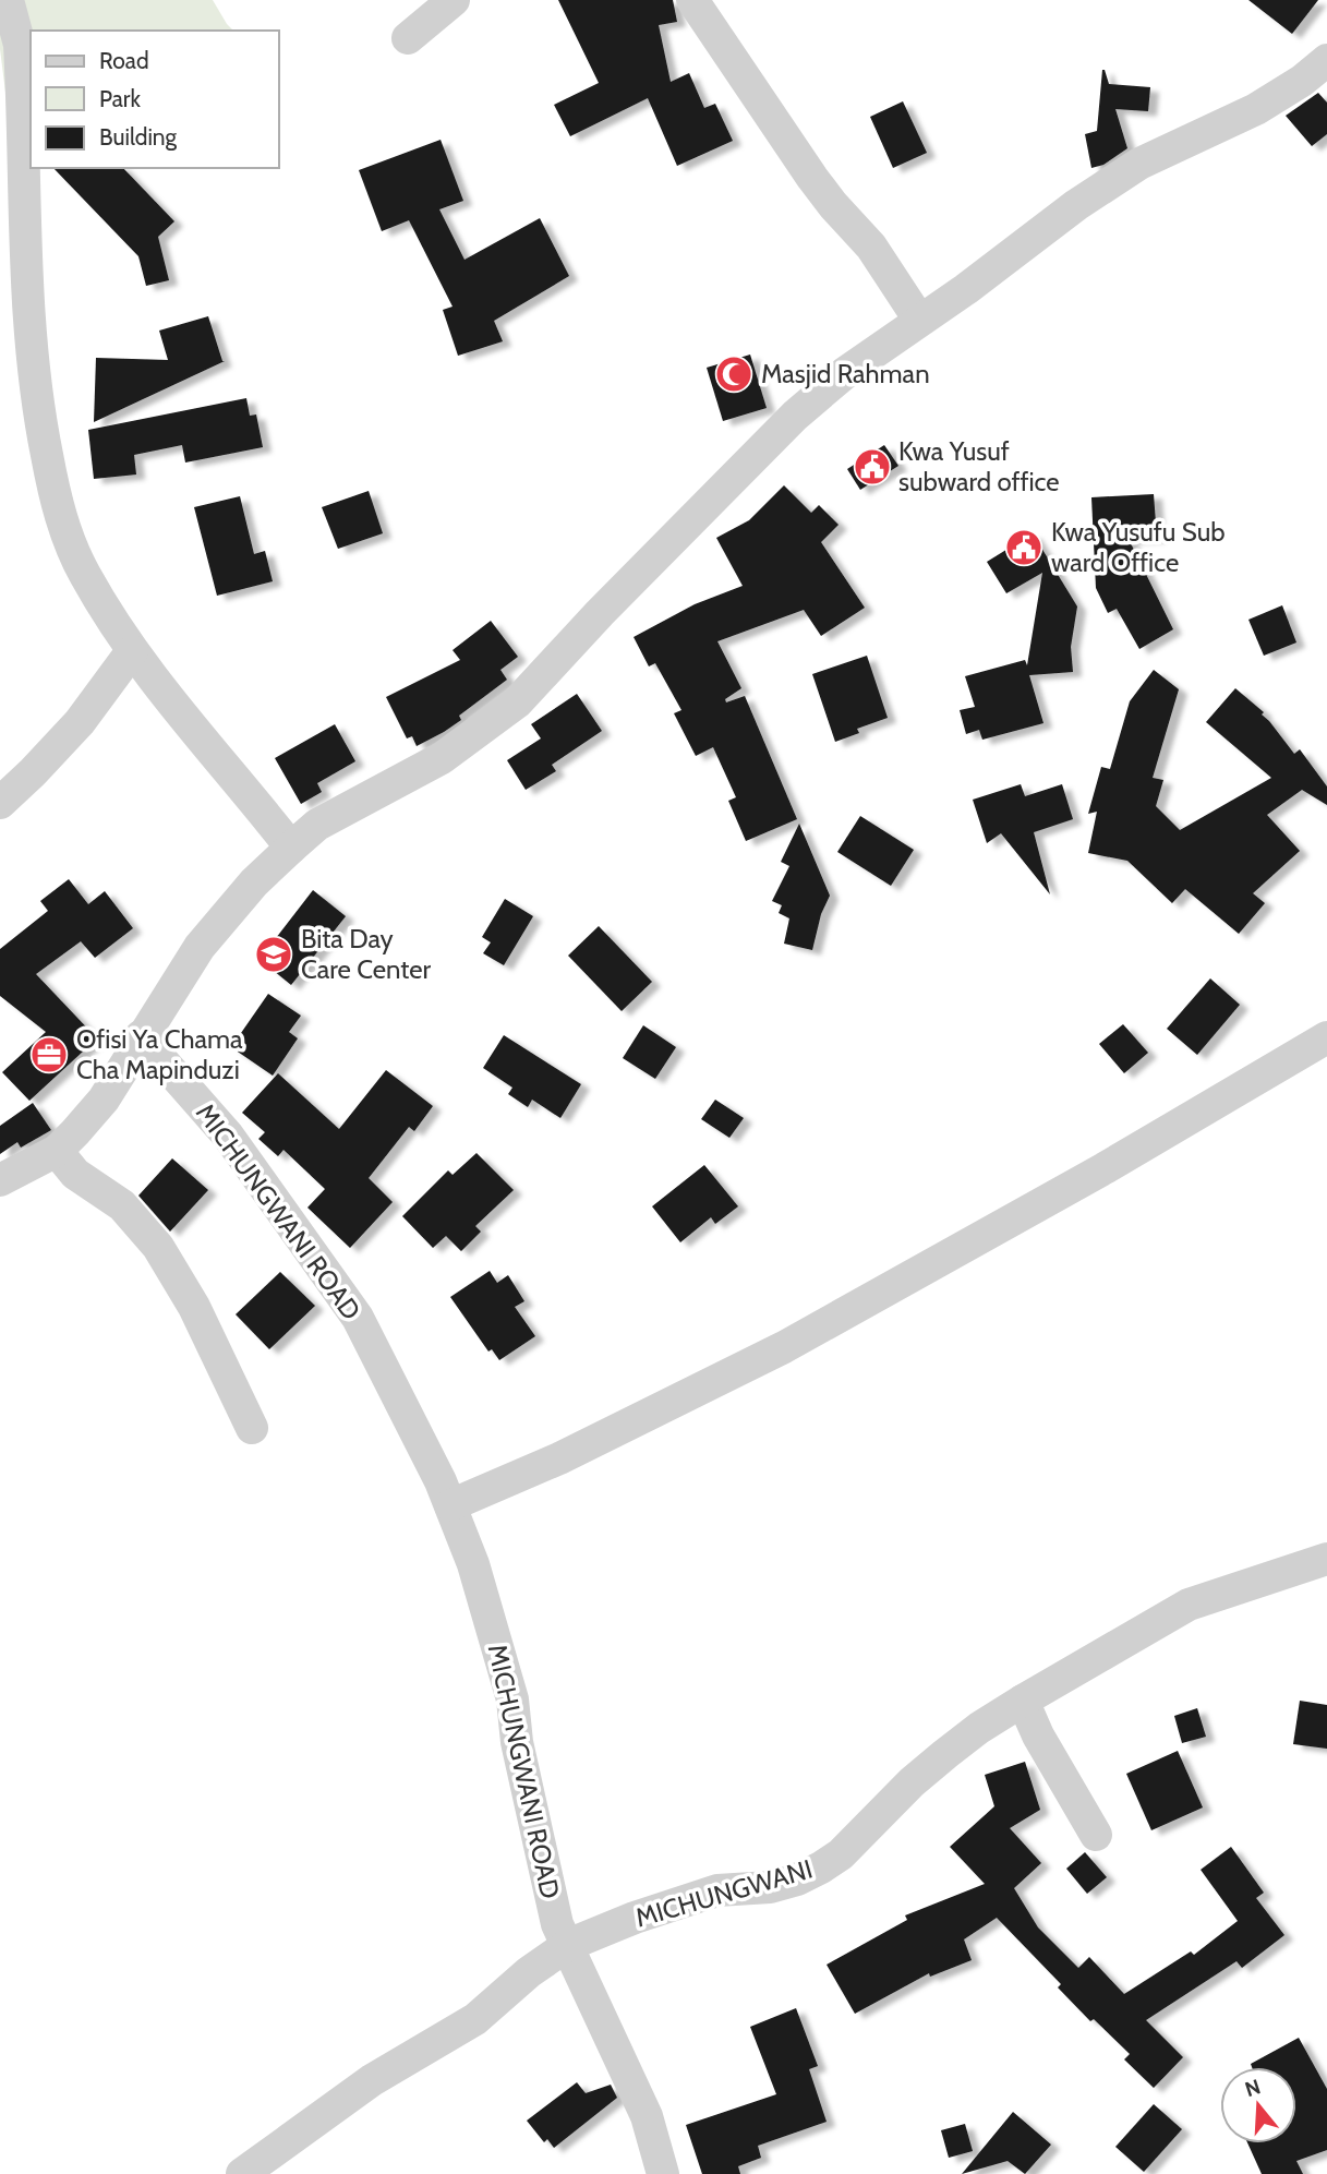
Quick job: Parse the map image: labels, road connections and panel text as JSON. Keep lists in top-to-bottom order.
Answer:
{
  "streets": {
    "street": ["MICHUNGWANI ROAD", "MICHUNGWANI"]
  },
  "crossings": [
    ["MICHUNGWANI ROAD", "MICHUNGWANI"]
  ],
  "places": {
    "mosque": ["Masjid Rahman"],
    "public building": ["Kwa Yusuf subward office", "Kwa Yusufu Sub ward Office"],
    "school or university": ["Bita Day Care Center"],
    "office": ["Ofisi Ya Chama Cha Mapinduzi"]
  },
  "legend": ["Road", "Park", "Building"],
  "north": "top"
}
